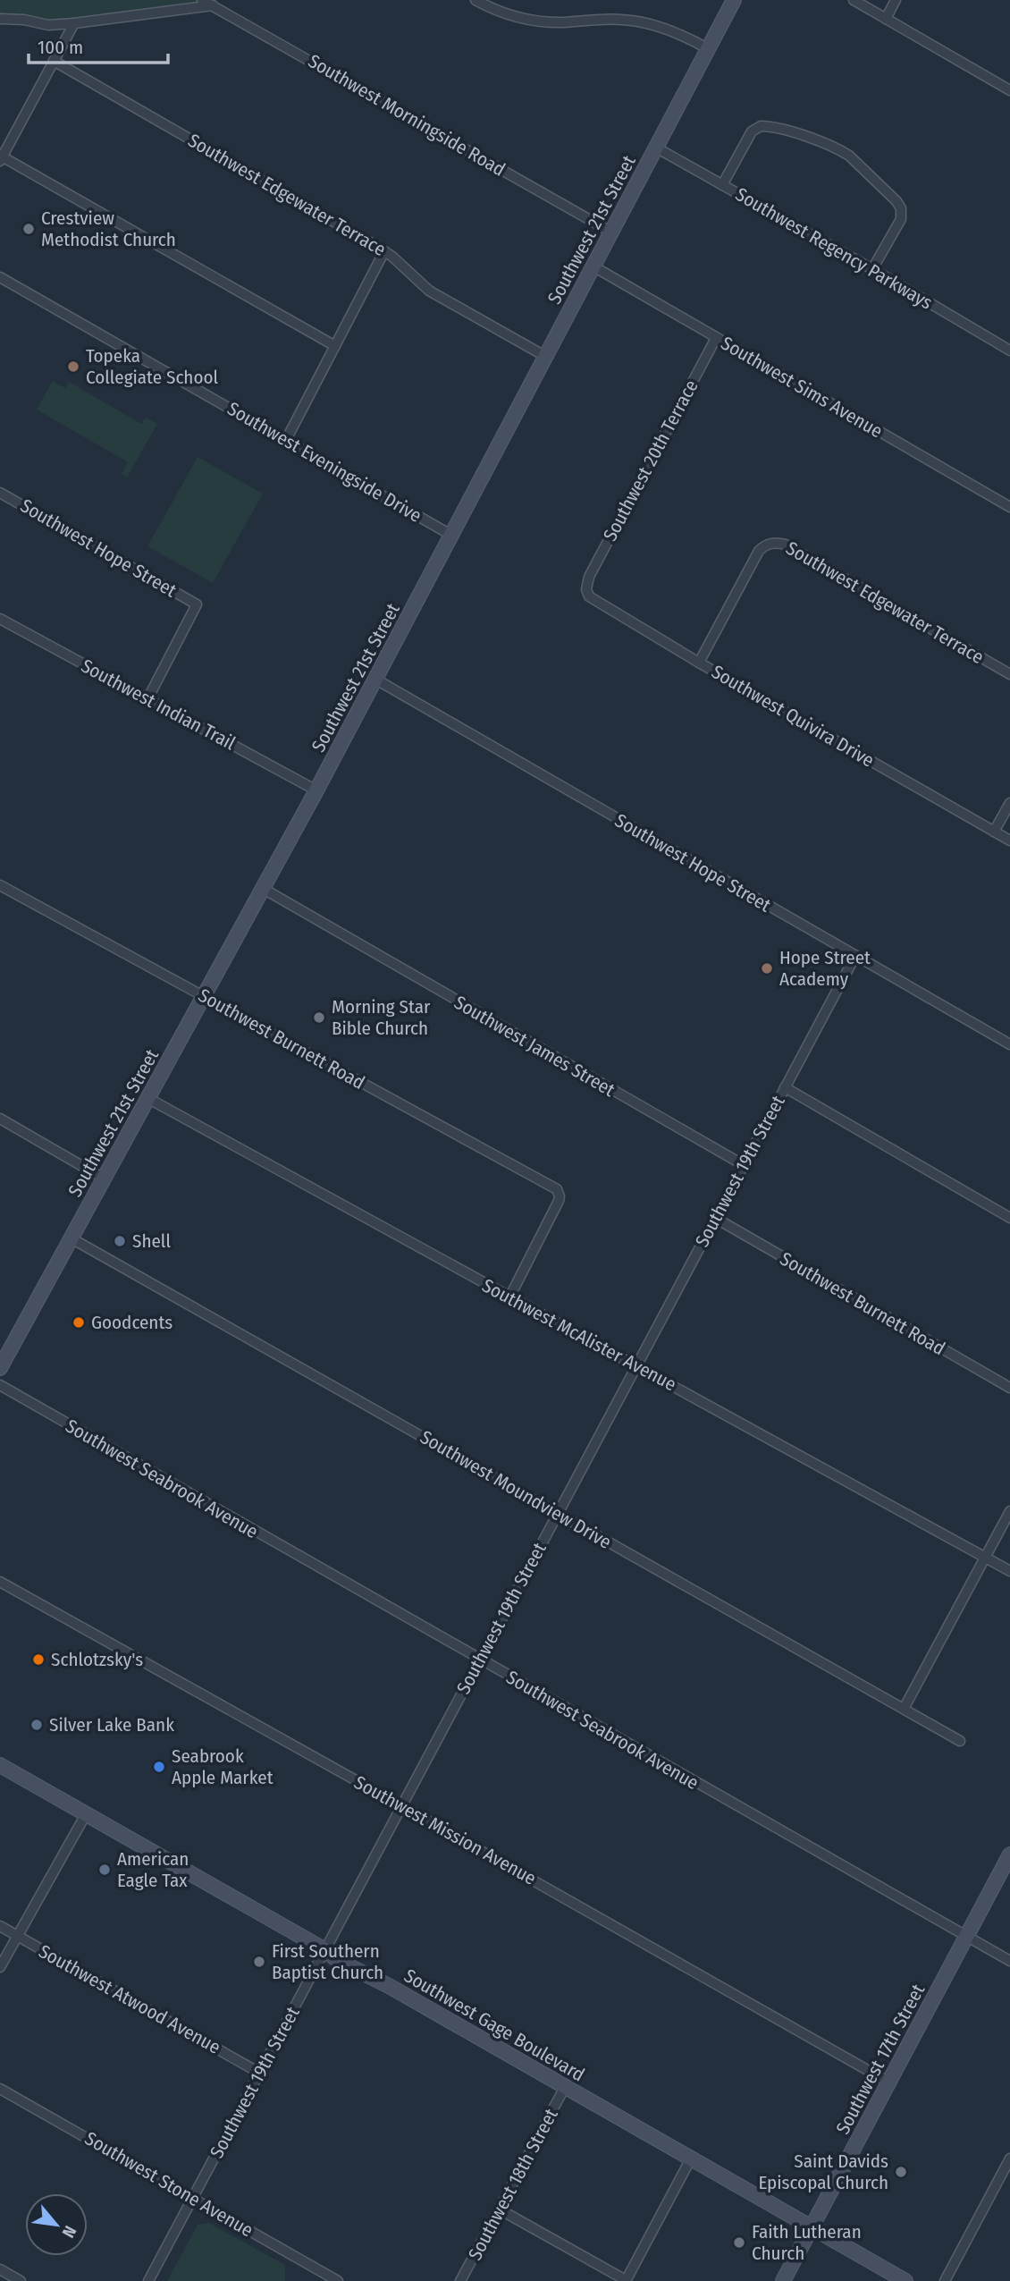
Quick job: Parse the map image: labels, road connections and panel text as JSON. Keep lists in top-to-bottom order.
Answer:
{
  "streets": {
    "main road": ["Southwest 21st Street", "Southwest Gage Boulevard", "Southwest 17th Street"],
    "street": [
      "Southwest Morningside Road",
      "Southwest Edgewater Terrace",
      "Southwest Regency Parkways",
      "Southwest Sims Avenue",
      "Southwest 20th Terrace",
      "Southwest Eveningside Drive",
      "Southwest Hope Street",
      "Southwest Indian Trail",
      "Southwest Quivira Drive",
      "Southwest Burnett Road",
      "Southwest James Street",
      "Southwest 19th Street",
      "Southwest McAlister Avenue",
      "Southwest Seabrook Avenue",
      "Southwest Moundview Drive",
      "Southwest Mission Avenue",
      "Southwest Atwood Avenue",
      "Southwest Stone Avenue",
      "Southwest 18th Street"
    ]
  },
  "crossings": [
    ["Southwest Morningside Road", "Southwest 21st Street"],
    ["Southwest Edgewater Terrace", "Southwest 21st Street"],
    ["Southwest Edgewater Terrace", "Southwest Quivira Drive"],
    ["Southwest 21st Street", "Southwest Regency Parkways"],
    ["Southwest 21st Street", "Southwest Sims Avenue"],
    ["Southwest 21st Street", "Southwest Eveningside Drive"],
    ["Southwest 21st Street", "Southwest Hope Street"],
    ["Southwest 21st Street", "Southwest Indian Trail"],
    ["Southwest 21st Street", "Southwest Burnett Road"],
    ["Southwest 21st Street", "Southwest James Street"],
    ["Southwest 21st Street", "Southwest McAlister Avenue"],
    ["Southwest 21st Street", "Southwest Moundview Drive"],
    ["Southwest Sims Avenue", "Southwest 20th Terrace"],
    ["Southwest 20th Terrace", "Southwest Quivira Drive"],
    ["Southwest Hope Street", "Southwest Indian Trail"],
    ["Southwest Hope Street", "Southwest 19th Street"],
    ["Southwest Burnett Road", "Southwest 19th Street"],
    ["Southwest Burnett Road", "Southwest McAlister Avenue"],
    ["Southwest James Street", "Southwest 19th Street"],
    ["Southwest 19th Street", "Southwest McAlister Avenue"],
    ["Southwest 19th Street", "Southwest Seabrook Avenue"],
    ["Southwest 19th Street", "Southwest Moundview Drive"],
    ["Southwest 19th Street", "Southwest Mission Avenue"],
    ["Southwest 19th Street", "Southwest Atwood Avenue"],
    ["Southwest 19th Street", "Southwest Gage Boulevard"],
    ["Southwest 19th Street", "Southwest Stone Avenue"],
    ["Southwest Seabrook Avenue", "Southwest 17th Street"],
    ["Southwest Mission Avenue", "Southwest 17th Street"],
    ["Southwest Gage Boulevard", "Southwest 17th Street"],
    ["Southwest Gage Boulevard", "Southwest 18th Street"]
  ],
  "places": [
    "Crestview Methodist Church",
    "Topeka Collegiate School",
    "Hope Street Academy",
    "Morning Star Bible Church",
    "Shell",
    "Goodcents",
    "Schlotzsky's",
    "Silver Lake Bank",
    "Seabrook Apple Market",
    "American Eagle Tax",
    "First Southern Baptist Church",
    "Saint Davids Episcopal Church",
    "Faith Lutheran Church"
  ],
  "scale_bar": "100 m",
  "north": "bottom right"
}
